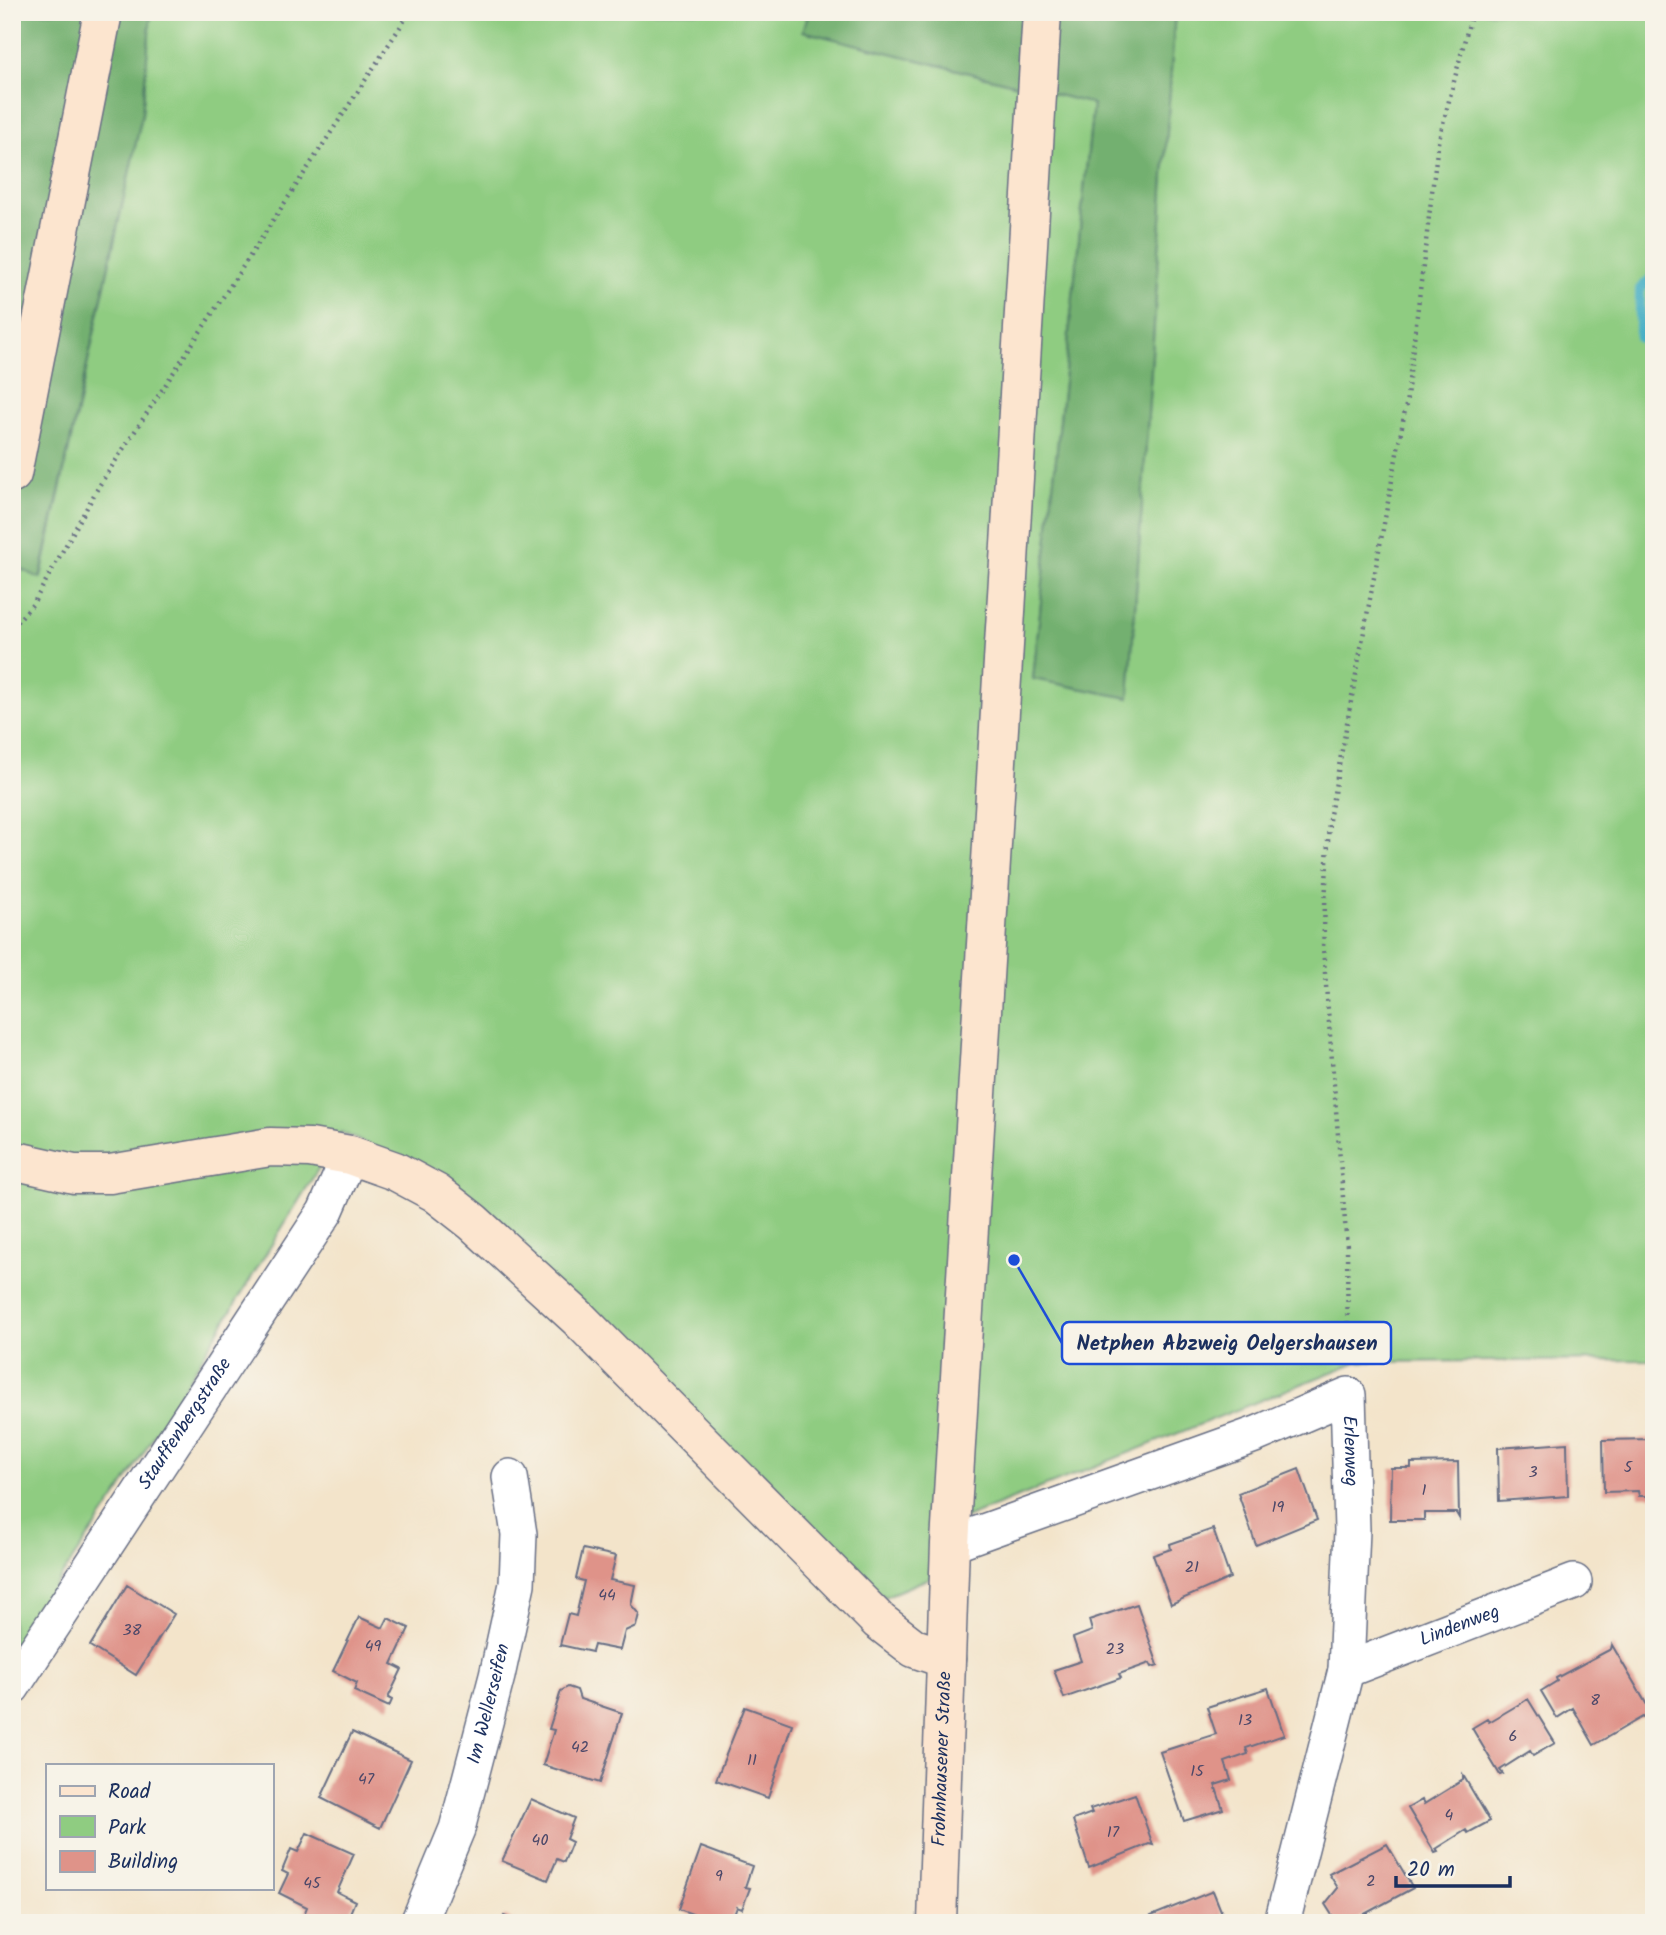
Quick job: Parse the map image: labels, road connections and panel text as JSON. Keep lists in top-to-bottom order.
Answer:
{
  "streets": {
    "main road": ["Frohnhausener Straße"],
    "street": [
      "Stauffenbergstraße",
      "Erlenweg",
      "Lindenweg",
      "Im Wellerseifen"
    ]
  },
  "crossings": [
    ["Stauffenbergstraße", "Frohnhausener Straße"],
    ["Erlenweg", "Lindenweg"]
  ],
  "places": ["Netphen Abzweig Oelgershausen"],
  "house_numbers": [
    "5",
    "3",
    "1",
    "19",
    "21",
    "44",
    "38",
    "49",
    "23",
    "8",
    "13",
    "6",
    "42",
    "11",
    "15",
    "47",
    "4",
    "17",
    "40",
    "9",
    "2",
    "45"
  ],
  "legend": ["Road", "Park", "Building"],
  "scale_bar": "20 m"
}
